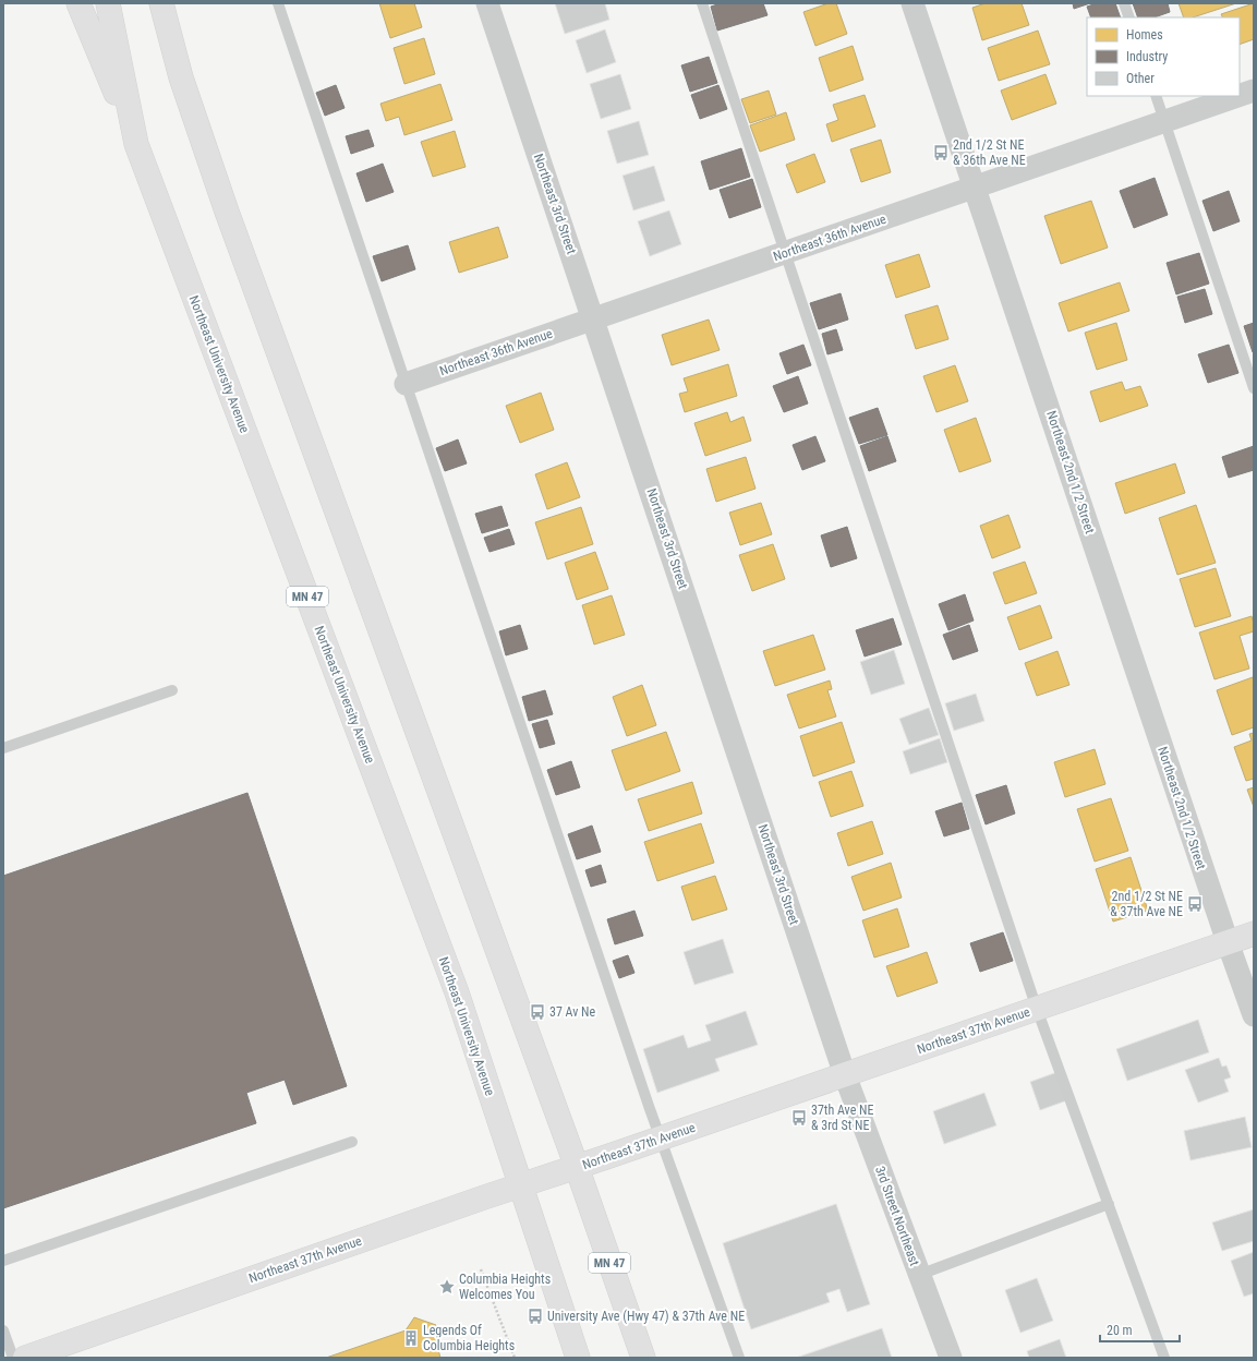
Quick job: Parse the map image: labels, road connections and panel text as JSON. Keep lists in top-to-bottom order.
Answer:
{
  "streets": {
    "main road": ["Northeast University Avenue", "MN 47", "Northeast 37th Avenue"],
    "street": [
      "Northeast 3rd Street",
      "Northeast 36th Avenue",
      "Northeast 2nd 1/2 Street",
      "3rd Street Northeast"
    ]
  },
  "crossings": [
    ["Northeast 3rd Street", "Northeast 36th Avenue"],
    ["Northeast 3rd Street", "Northeast 37th Avenue"],
    ["Northeast 3rd Street", "3rd Street Northeast"],
    ["Northeast 36th Avenue", "Northeast 2nd 1/2 Street"],
    ["Northeast University Avenue", "MN 47"],
    ["Northeast University Avenue", "Northeast 37th Avenue"],
    ["Northeast 2nd 1/2 Street", "Northeast 37th Avenue"],
    ["MN 47", "Northeast 37th Avenue"],
    ["Northeast 37th Avenue", "3rd Street Northeast"]
  ],
  "places": {
    "bus stop": [
      "2nd 1/2 St NE & 36th Ave NE",
      "2nd 1/2 St NE & 37th Ave NE",
      "37 Av Ne",
      "37th Ave NE & 3rd St NE",
      "University Ave (Hwy 47) & 37th Ave NE"
    ],
    "place": ["Columbia Heights Welcomes You"],
    "building": ["Legends Of Columbia Heights"]
  },
  "legend": ["Homes", "Industry", "Other"],
  "scale_bar": "20 m"
}
